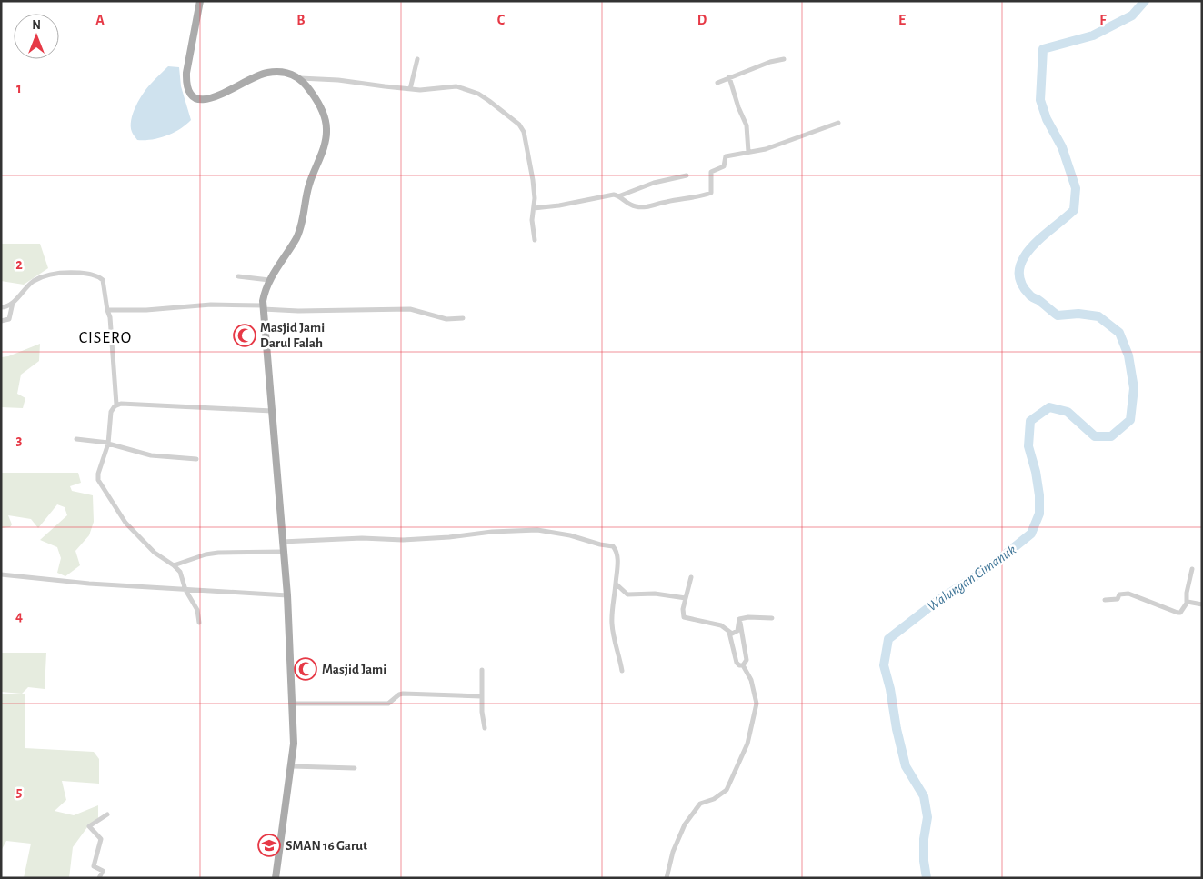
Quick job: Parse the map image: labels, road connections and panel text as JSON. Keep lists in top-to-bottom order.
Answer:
{
  "districts": ["CISERO"],
  "water": ["Walungan Cimanuk"],
  "places": {
    "mosque": ["Masjid Jami Darul Falah", "Masjid Jami"],
    "school or university": ["SMAN 16 Garut"]
  },
  "north": "top",
  "grid": {
    "columns": [
      "A",
      "B",
      "C",
      "D",
      "E",
      "F"
    ],
    "rows": [
      "1",
      "2",
      "3",
      "4",
      "5"
    ]
  }
}
